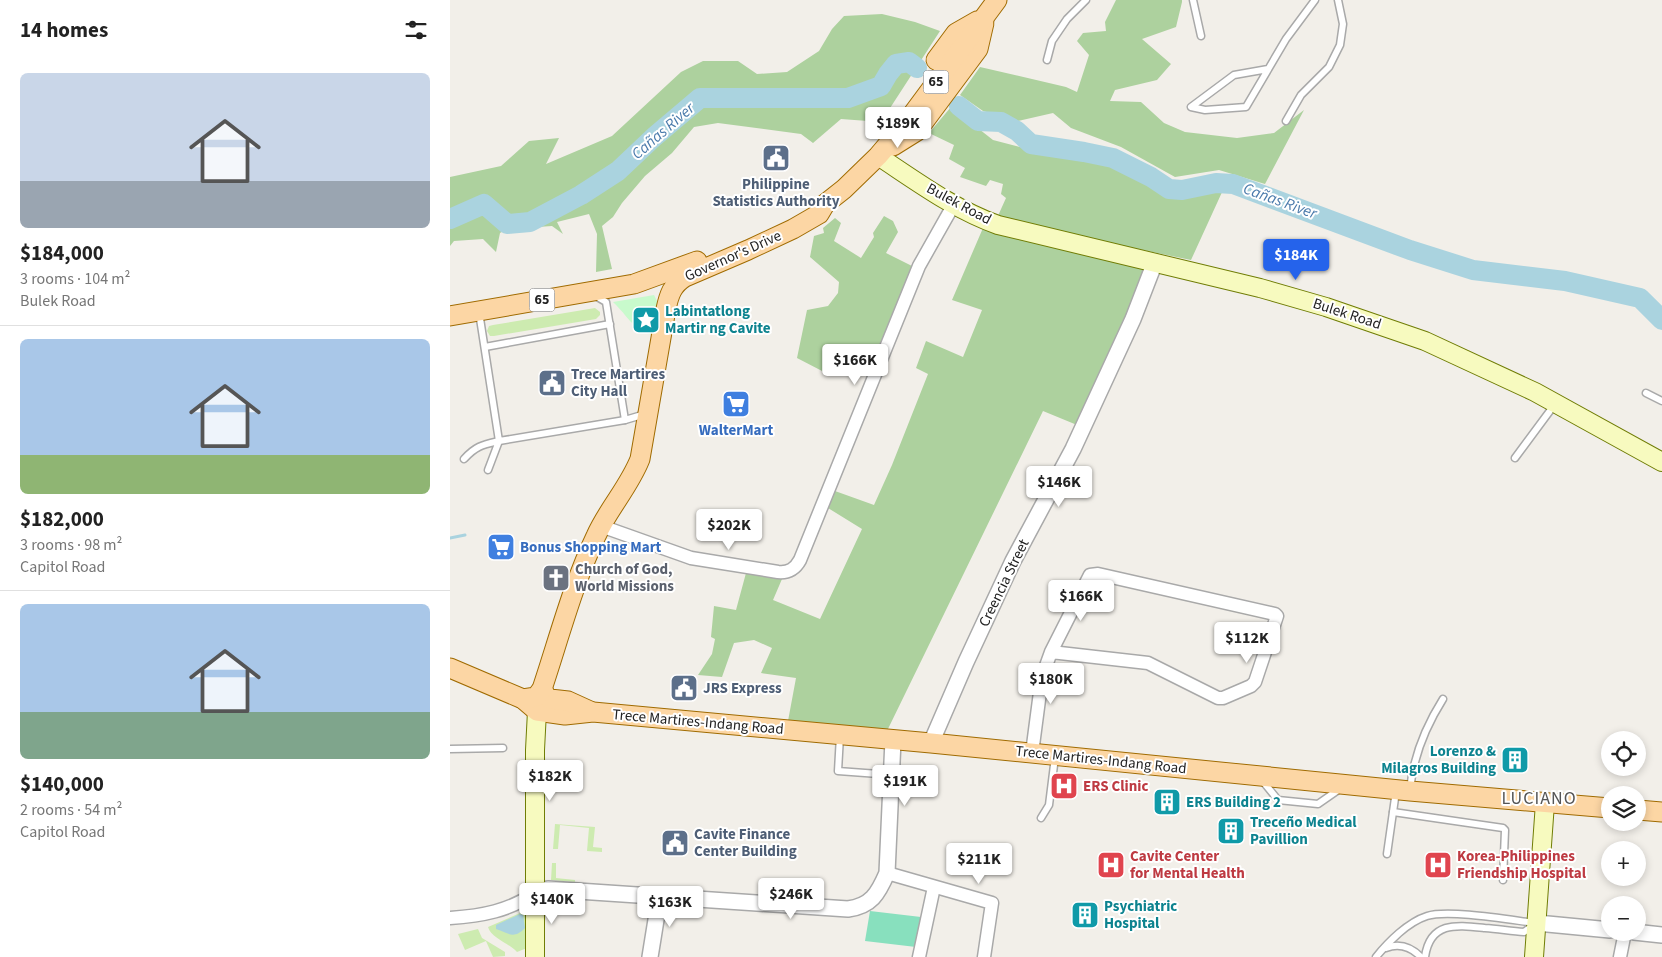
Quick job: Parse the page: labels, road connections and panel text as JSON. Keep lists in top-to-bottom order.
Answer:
{
  "streets": {
    "main road": [
      "65",
      "Bulek Road",
      "Governor's Drive",
      "Trece Martires-Indang Road"
    ],
    "street": ["Creencia Street"]
  },
  "crossings": [
    ["Bulek Road", "Governor's Drive"],
    ["Bulek Road", "Creencia Street"],
    ["Creencia Street", "Trece Martires-Indang Road"]
  ],
  "districts": ["LUCIANO"],
  "water": ["Cañas River"],
  "places": {
    "public building": [
      "Philippine Statistics Authority",
      "Trece Martires City Hall",
      "JRS Express",
      "Cavite Finance Center Building"
    ],
    "place": ["Labintatlong Martir ng Cavite"],
    "supermarket": ["WalterMart", "Bonus Shopping Mart"],
    "church": ["Church of God, World Missions"],
    "building": [
      "Lorenzo & Milagros Building",
      "ERS Building 2",
      "Treceño Medical Pavillion",
      "Psychiatric Hospital"
    ],
    "hospital": ["ERS Clinic", "Cavite Center for Mental Health", "Korea-Philippines Friendship Hospital"]
  },
  "page": {
    "heading": "14 homes",
    "list": [
      {
        "name": "$184,000",
        "note": "3 rooms · 104 m² · Bulek Road"
      },
      {
        "name": "$182,000",
        "note": "3 rooms · 98 m² · Capitol Road"
      },
      {
        "name": "$140,000",
        "note": "2 rooms · 54 m² · Capitol Road"
      }
    ],
    "price": [
      "$189K",
      "$184K",
      "$166K",
      "$146K",
      "$202K",
      "$166K",
      "$112K",
      "$180K",
      "$182K",
      "$191K",
      "$211K",
      "$246K",
      "$140K",
      "$163K"
    ],
    "map_buttons": ["+", "−"]
  }
}
